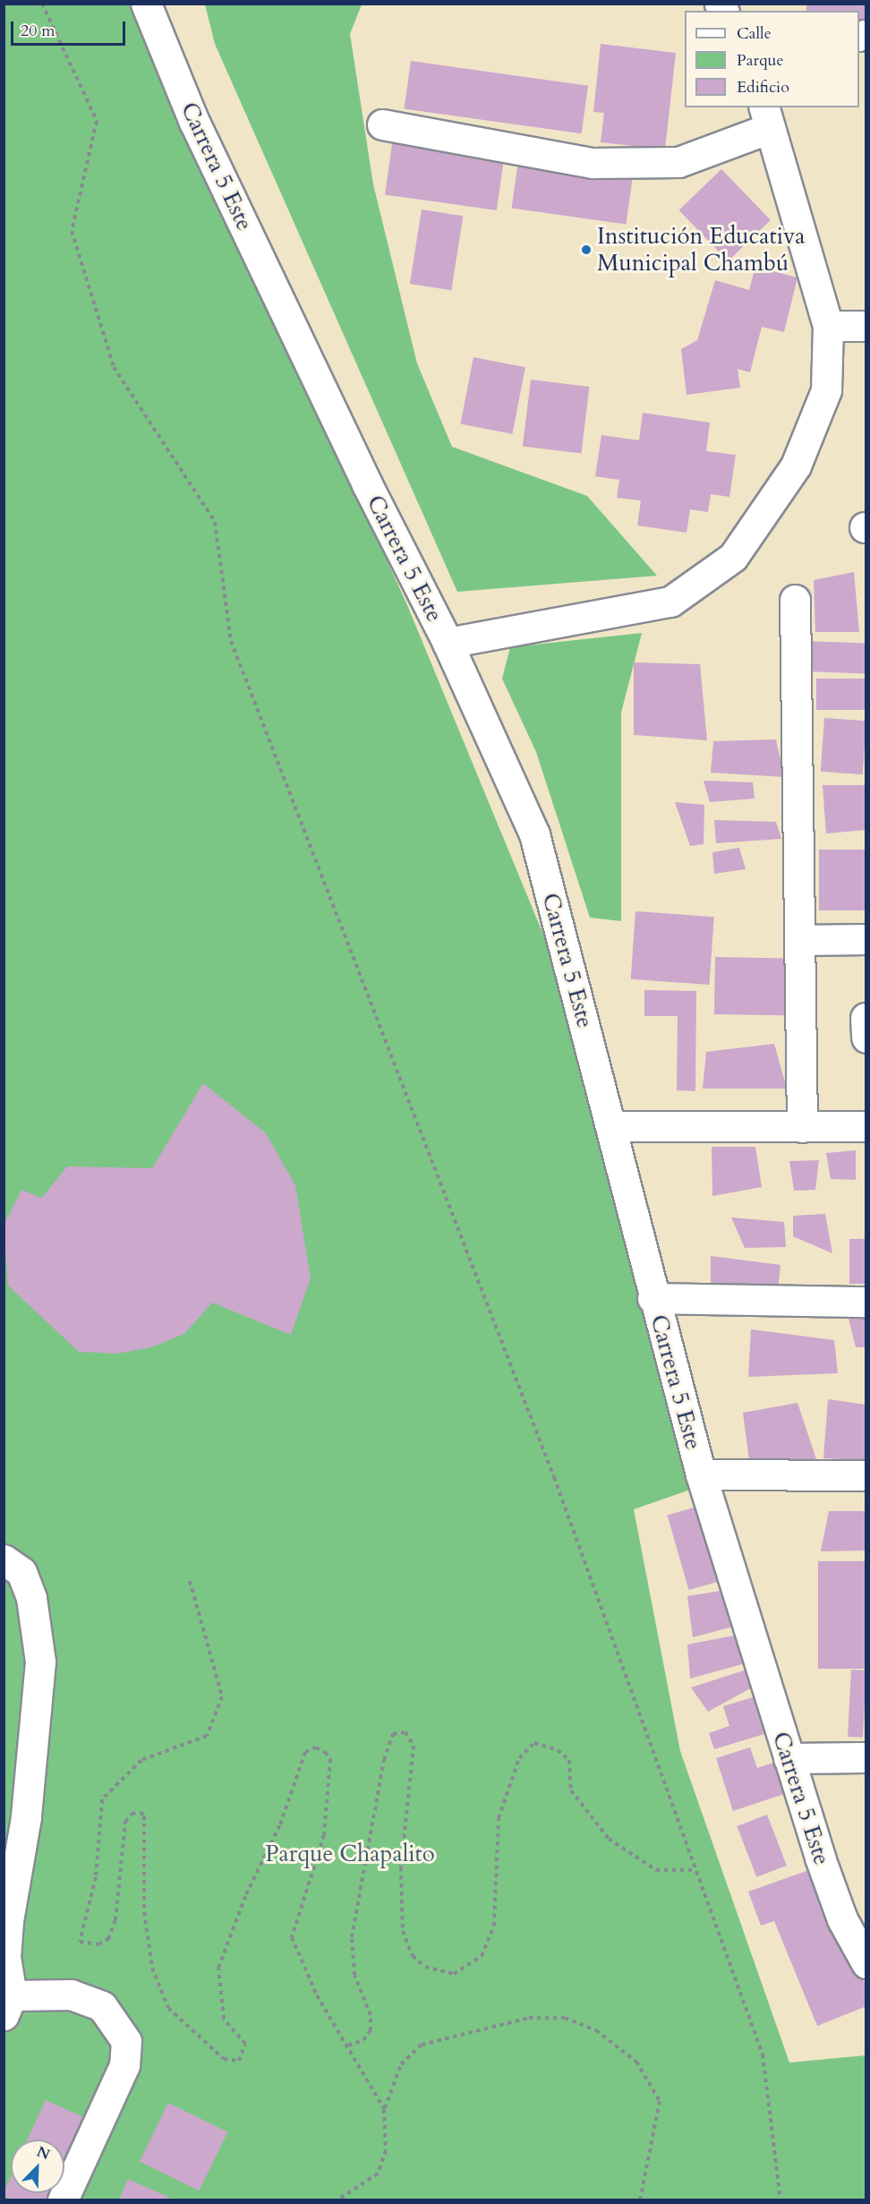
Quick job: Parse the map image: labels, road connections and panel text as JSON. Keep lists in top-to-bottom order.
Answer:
{
  "streets": {
    "street": ["Carrera 5 Este"]
  },
  "parks": ["Parque Chapalito"],
  "places": ["Institución Educativa Municipal Chambú"],
  "legend": ["Calle", "Parque", "Edificio"],
  "scale_bar": "20 m",
  "north": "top right"
}
